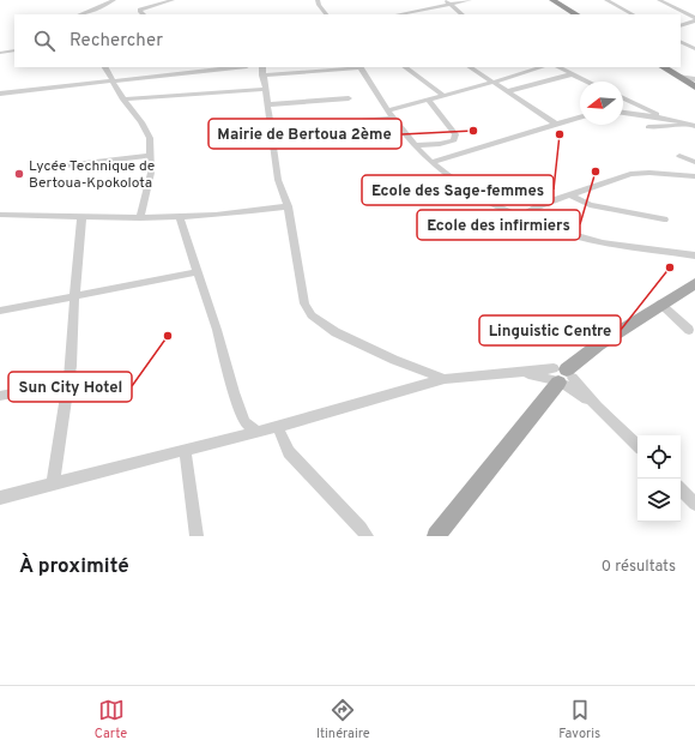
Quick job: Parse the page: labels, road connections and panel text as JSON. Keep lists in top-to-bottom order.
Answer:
{
  "places": [
    "Mairie de Bertoua 2ème",
    "Ecole des Sage-femmes",
    "Ecole des infirmiers",
    "Lycée Technique de Bertoua-Kpokolota",
    "Linguistic Centre",
    "Sun City Hotel"
  ],
  "north": "left",
  "page": {
    "search": "Rechercher",
    "heading": ["À proximité", "0 résultats"],
    "nav": ["Carte", "Itinéraire", "Favoris"]
  }
}
